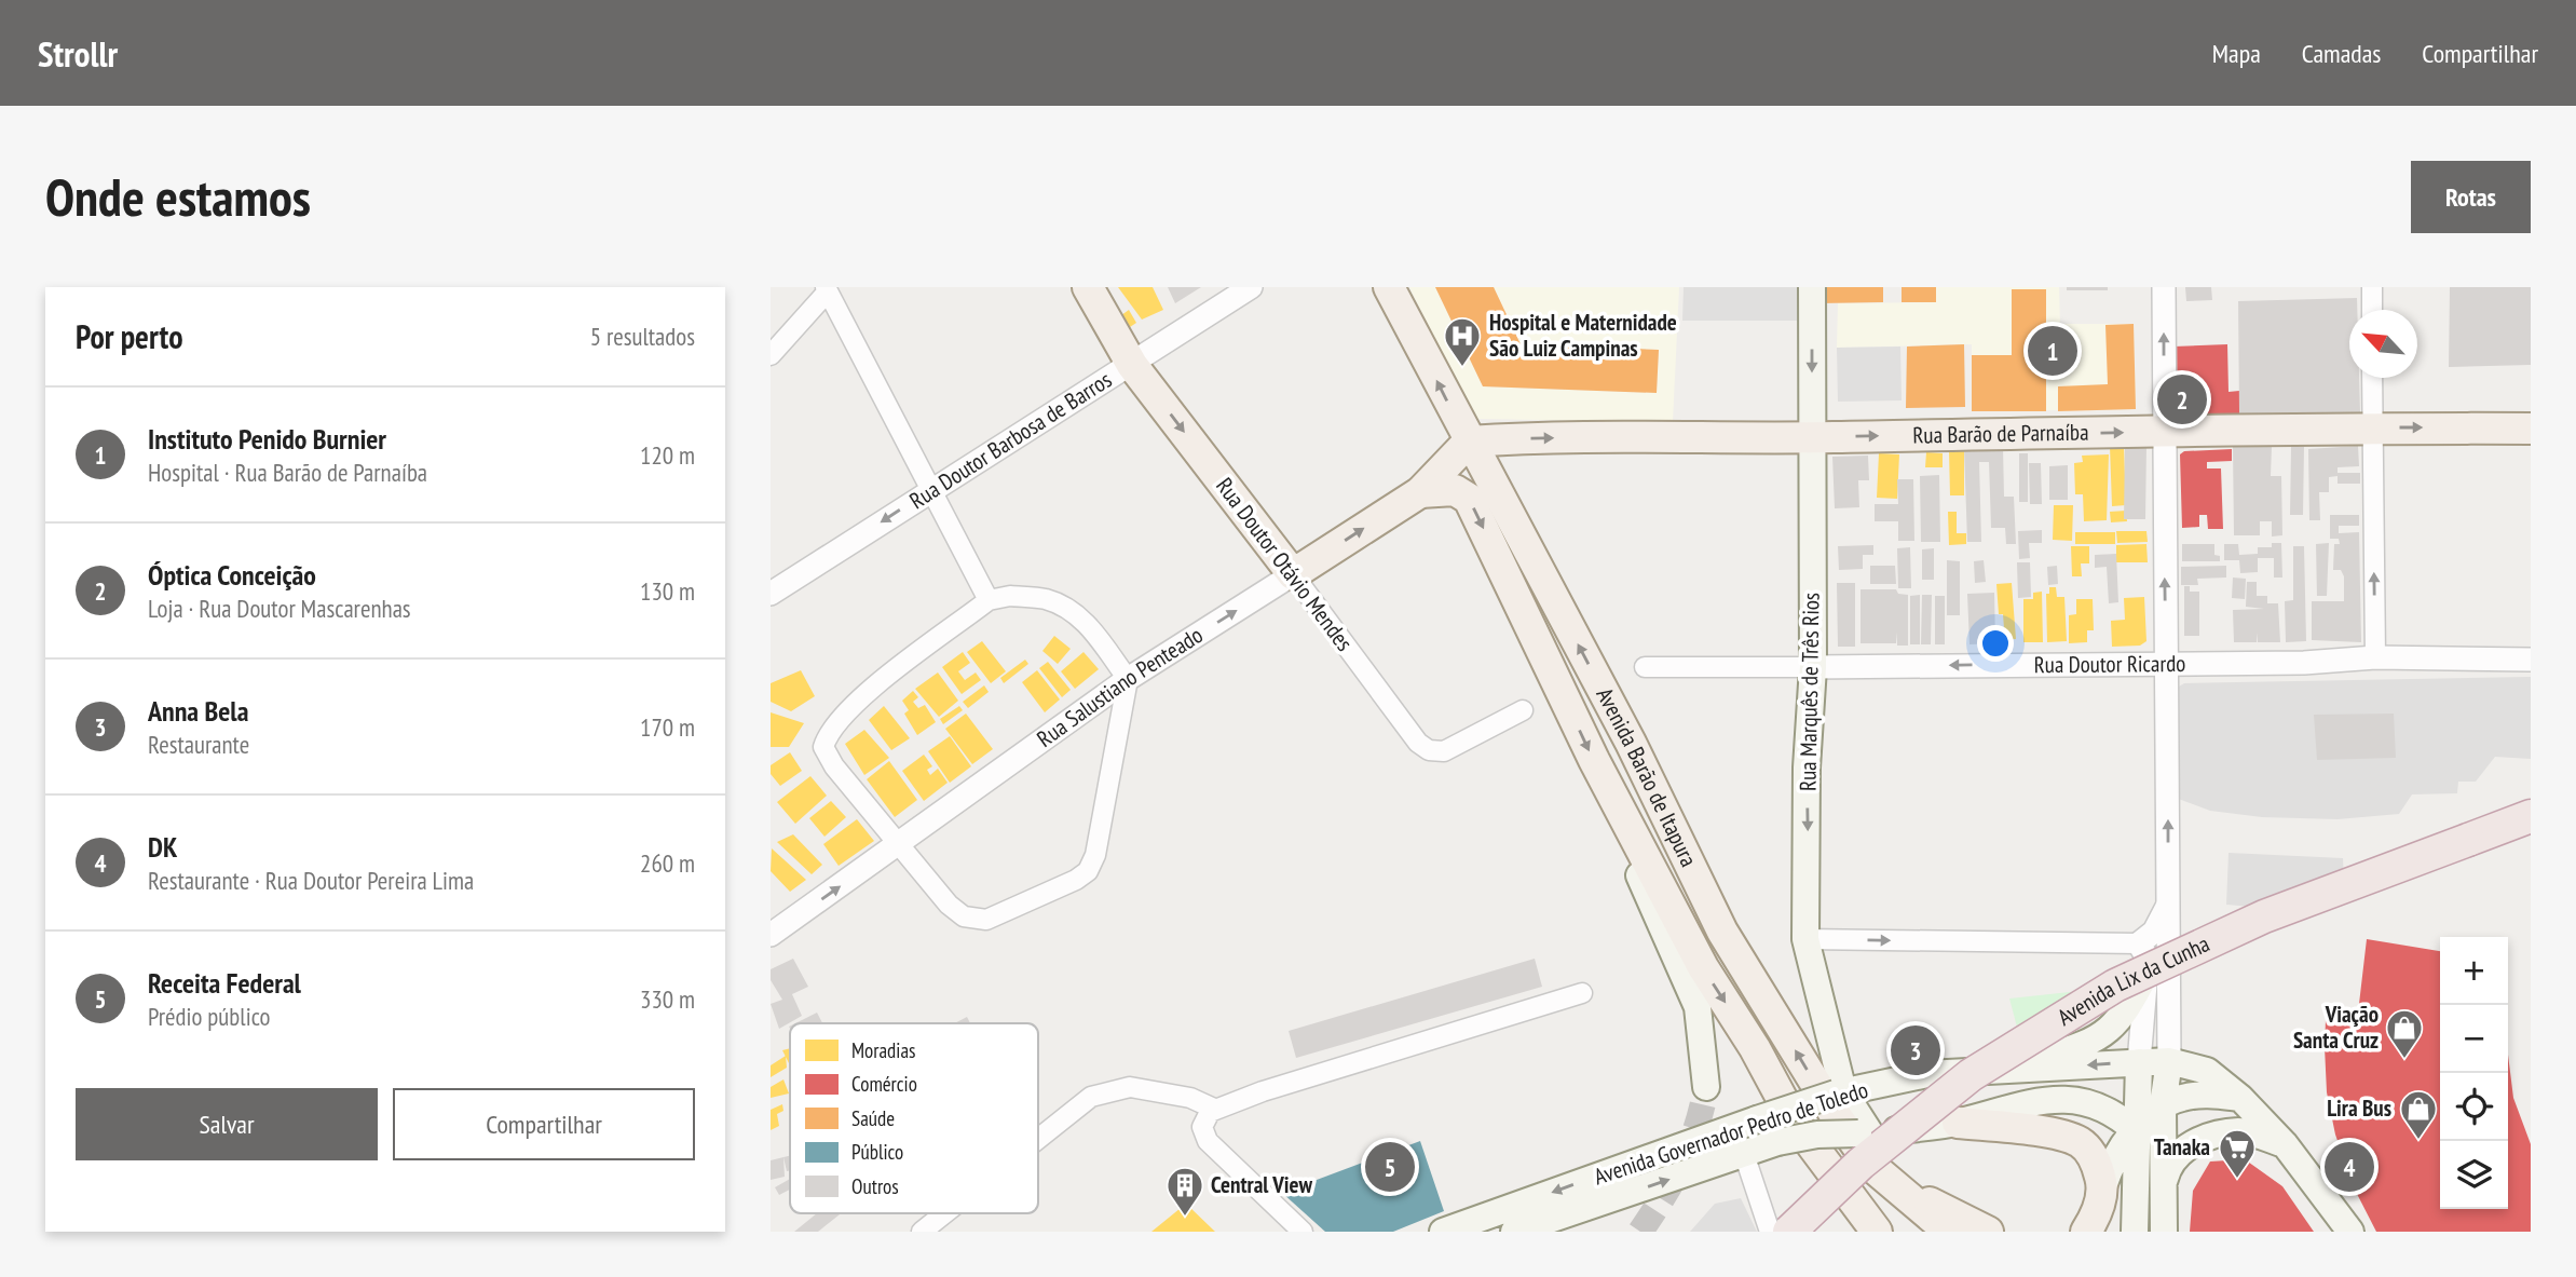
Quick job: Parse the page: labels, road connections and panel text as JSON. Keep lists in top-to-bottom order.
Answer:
{
  "streets": {
    "highway": ["Avenida Lix da Cunha"],
    "main road": [
      "Rua Barão de Parnaíba",
      "Rua Doutor Otávio Mendes",
      "Rua Salustiano Penteado",
      "Rua Marquês de Três Rios",
      "Avenida Barão de Itapura",
      "Avenida Governador Pedro de Toledo"
    ],
    "street": ["Rua Doutor Barbosa de Barros", "Rua Doutor Ricardo"]
  },
  "crossings": [
    ["Rua Barão de Parnaíba", "Rua Salustiano Penteado"],
    ["Rua Barão de Parnaíba", "Rua Marquês de Três Rios"],
    ["Rua Barão de Parnaíba", "Avenida Barão de Itapura"],
    ["Rua Doutor Barbosa de Barros", "Rua Doutor Otávio Mendes"],
    ["Rua Doutor Otávio Mendes", "Rua Salustiano Penteado"],
    ["Rua Doutor Ricardo", "Rua Marquês de Três Rios"],
    ["Rua Salustiano Penteado", "Avenida Barão de Itapura"],
    ["Rua Marquês de Três Rios", "Avenida Governador Pedro de Toledo"]
  ],
  "one_way": [
    "Rua Barão de Parnaíba",
    "Rua Doutor Otávio Mendes",
    "Rua Doutor Ricardo",
    "Rua Salustiano Penteado"
  ],
  "places": {
    "hospital": ["Hospital e Maternidade São Luiz Campinas"],
    "shop": ["Viação Santa Cruz", "Lira Bus"],
    "supermarket": ["Tanaka"],
    "building": ["Central View"]
  },
  "legend": [
    "Moradias",
    "Comércio",
    "Saúde",
    "Público",
    "Outros"
  ],
  "north": "top left",
  "page": {
    "header": "Strollr",
    "nav": ["Mapa", "Camadas", "Compartilhar"],
    "buttons": [
      "Rotas",
      ["Salvar", "Compartilhar"]
    ],
    "title": "Onde estamos",
    "heading": ["Por perto", "5 resultados"],
    "pins": [
      "1",
      "2",
      "3",
      "4",
      "5"
    ],
    "list": [
      {
        "mark": "1",
        "name": "Instituto Penido Burnier",
        "note": "Hospital · Rua Barão de Parnaíba",
        "value": "120 m"
      },
      {
        "mark": "2",
        "name": "Óptica Conceição",
        "note": "Loja · Rua Doutor Mascarenhas",
        "value": "130 m"
      },
      {
        "mark": "3",
        "name": "Anna Bela",
        "note": "Restaurante",
        "value": "170 m"
      },
      {
        "mark": "4",
        "name": "DK",
        "note": "Restaurante · Rua Doutor Pereira Lima",
        "value": "260 m"
      },
      {
        "mark": "5",
        "name": "Receita Federal",
        "note": "Prédio público",
        "value": "330 m"
      }
    ],
    "map_buttons": ["+", "−"]
  }
}
